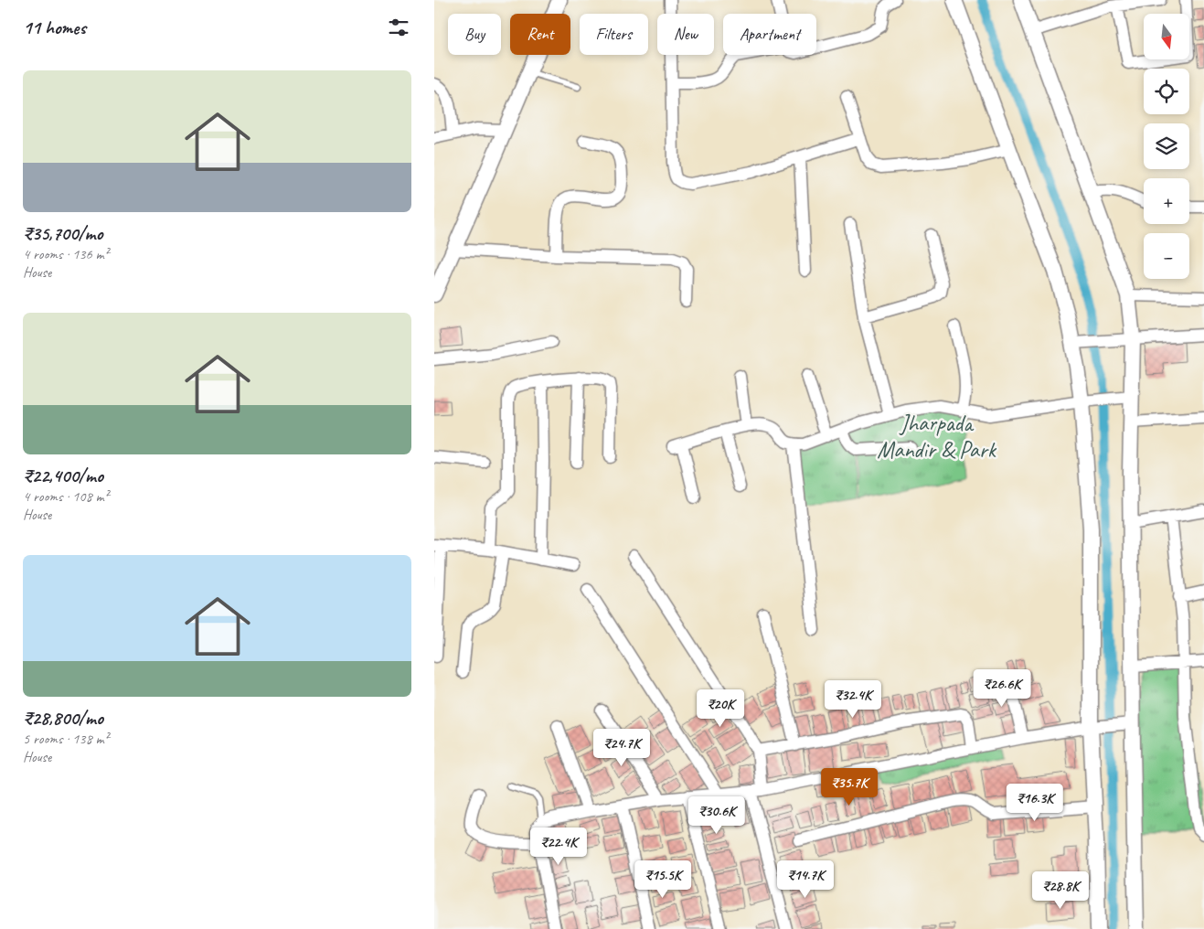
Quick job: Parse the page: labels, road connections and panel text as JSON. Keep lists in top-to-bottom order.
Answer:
{
  "parks": ["Jharpada Mandir & Park"],
  "north": "bottom",
  "page": {
    "heading": "11 homes",
    "map_buttons": ["+", "−"],
    "chip": [
      "Buy",
      "Rent",
      "Filters",
      "New",
      "Apartment"
    ],
    "list": [
      {
        "name": "₹35,700/mo",
        "note": "4 rooms · 136 m² · House"
      },
      {
        "name": "₹22,400/mo",
        "note": "4 rooms · 108 m² · House"
      },
      {
        "name": "₹28,800/mo",
        "note": "5 rooms · 138 m² · House"
      }
    ],
    "price": [
      "₹26.6K",
      "₹32.4K",
      "₹20K",
      "₹24.7K",
      "₹35.7K",
      "₹16.3K",
      "₹30.6K",
      "₹22.4K",
      "₹15.5K",
      "₹14.7K",
      "₹28.8K"
    ]
  }
}
